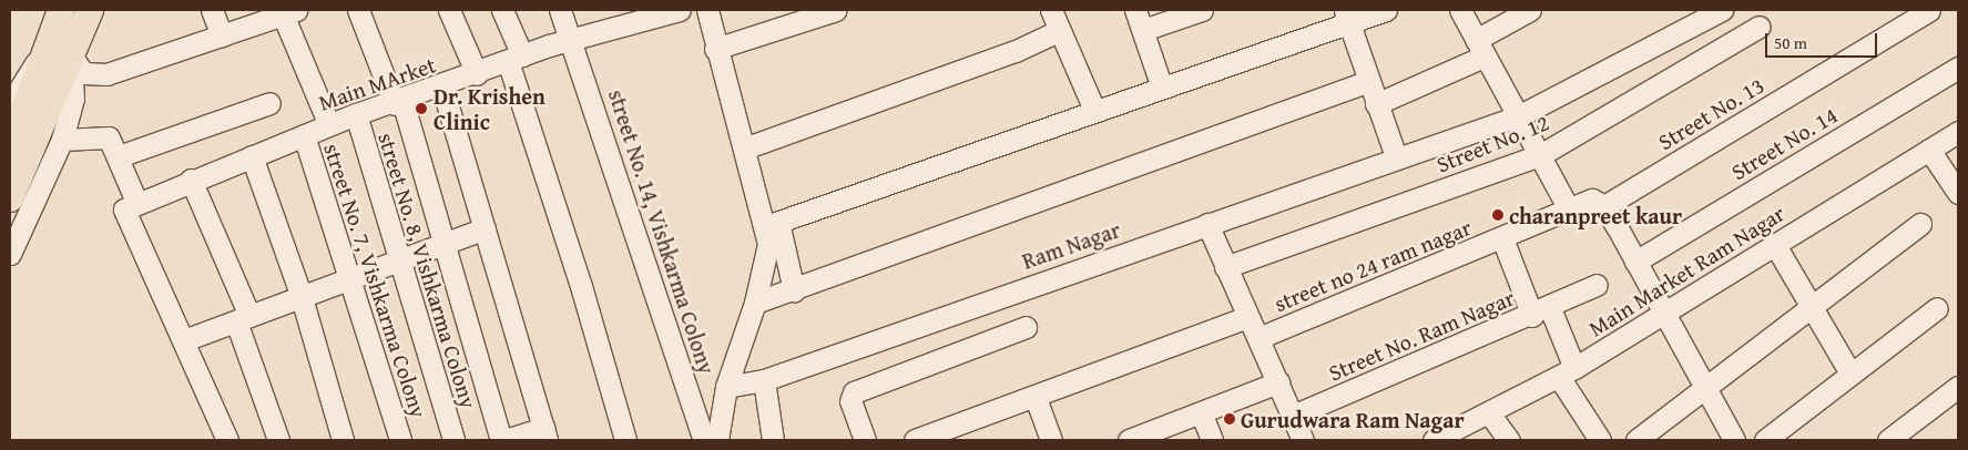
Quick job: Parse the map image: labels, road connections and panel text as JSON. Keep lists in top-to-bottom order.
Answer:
{
  "streets": {
    "street": [
      "Main MArket",
      "Street No. 13",
      "Street No. 12",
      "Street No. 14",
      "street No. 14, Vishkarma Colony",
      "Ram Nagar",
      "street no 24 ram nagar",
      "street No. 8, Vishkarma Colony",
      "Main Market Ram Nagar",
      "street No. 7, Vishkarma Colony",
      "Street No. Ram Nagar"
    ]
  },
  "crossings": [
    ["Main MArket", "street No. 14, Vishkarma Colony"],
    ["Main MArket", "street No. 8, Vishkarma Colony"],
    ["Main MArket", "street No. 7, Vishkarma Colony"],
    ["Street No. 13", "street no 24 ram nagar"]
  ],
  "places": ["Dr. Krishen Clinic", "charanpreet kaur", "Gurudwara Ram Nagar"],
  "scale_bar": "50 m"
}
